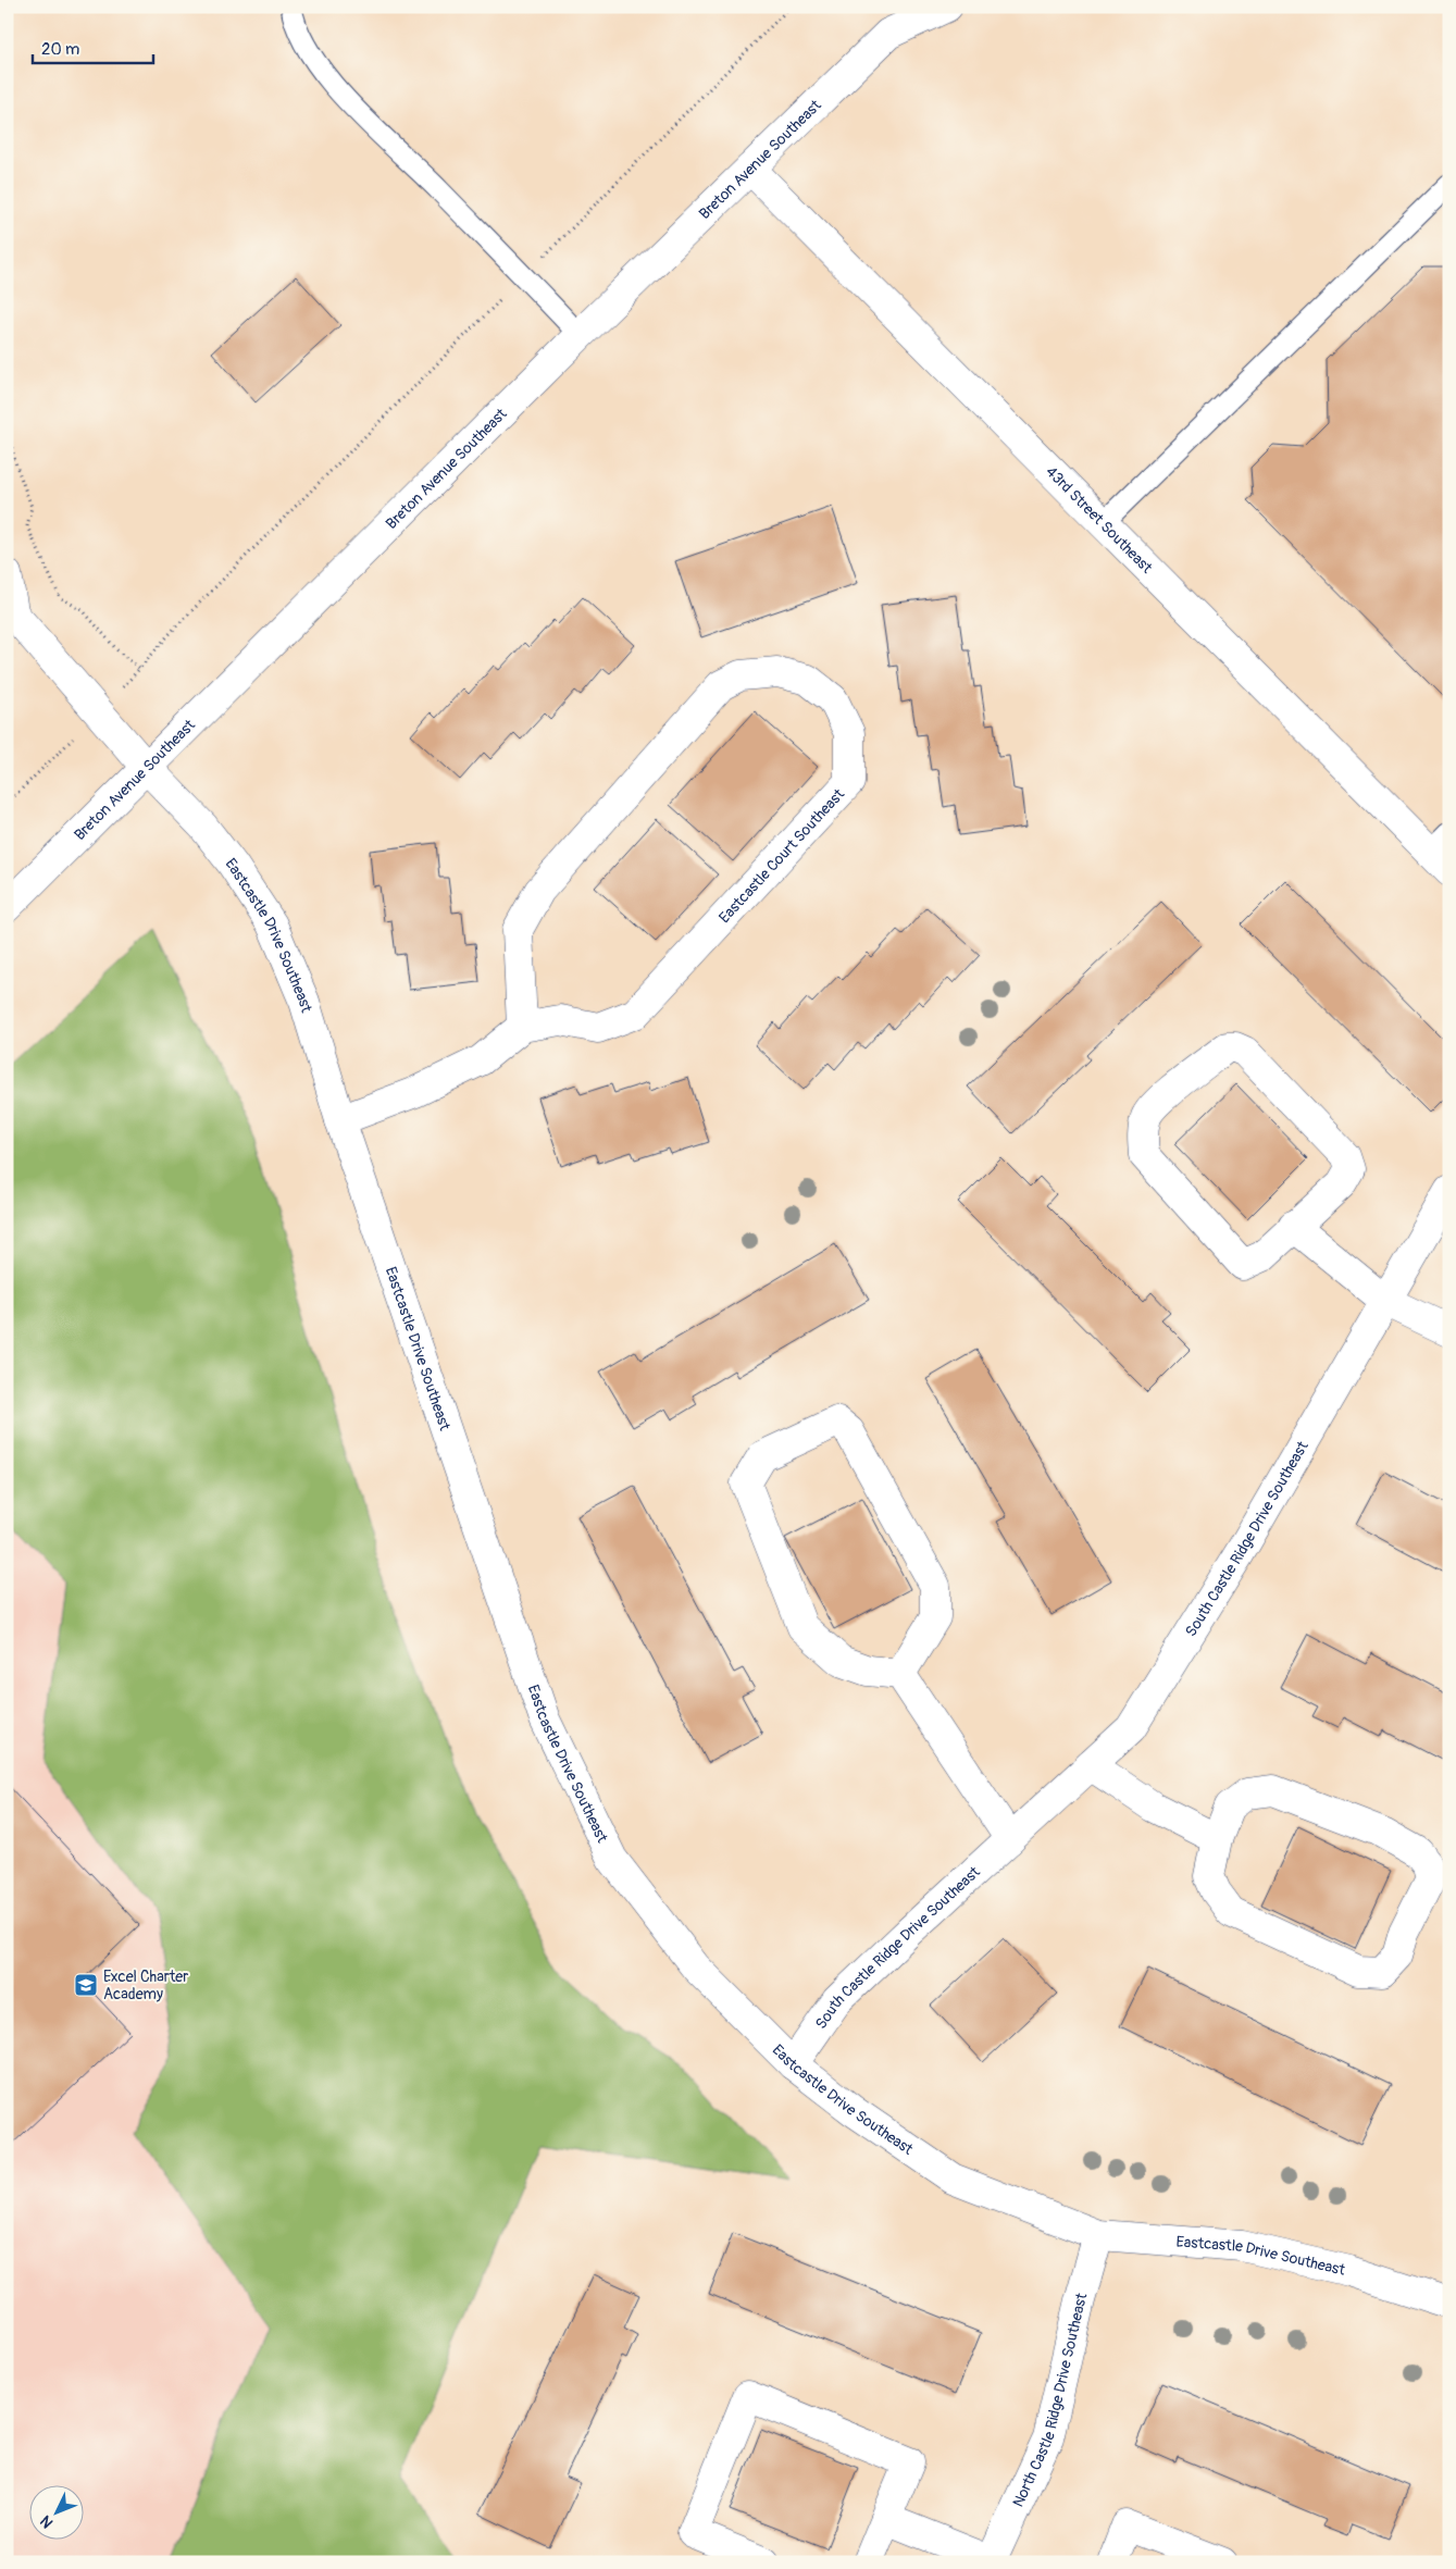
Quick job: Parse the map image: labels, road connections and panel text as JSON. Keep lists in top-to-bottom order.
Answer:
{
  "streets": {
    "street": [
      "Breton Avenue Southeast",
      "43rd Street Southeast",
      "Eastcastle Court Southeast",
      "Eastcastle Drive Southeast",
      "South Castle Ridge Drive Southeast",
      "North Castle Ridge Drive Southeast"
    ]
  },
  "crossings": [
    ["Breton Avenue Southeast", "43rd Street Southeast"],
    ["Breton Avenue Southeast", "Eastcastle Drive Southeast"],
    ["Eastcastle Court Southeast", "Eastcastle Drive Southeast"],
    ["Eastcastle Drive Southeast", "South Castle Ridge Drive Southeast"],
    ["Eastcastle Drive Southeast", "North Castle Ridge Drive Southeast"]
  ],
  "places": {
    "school or university": ["Excel Charter Academy"]
  },
  "scale_bar": "20 m",
  "north": "bottom left"
}
